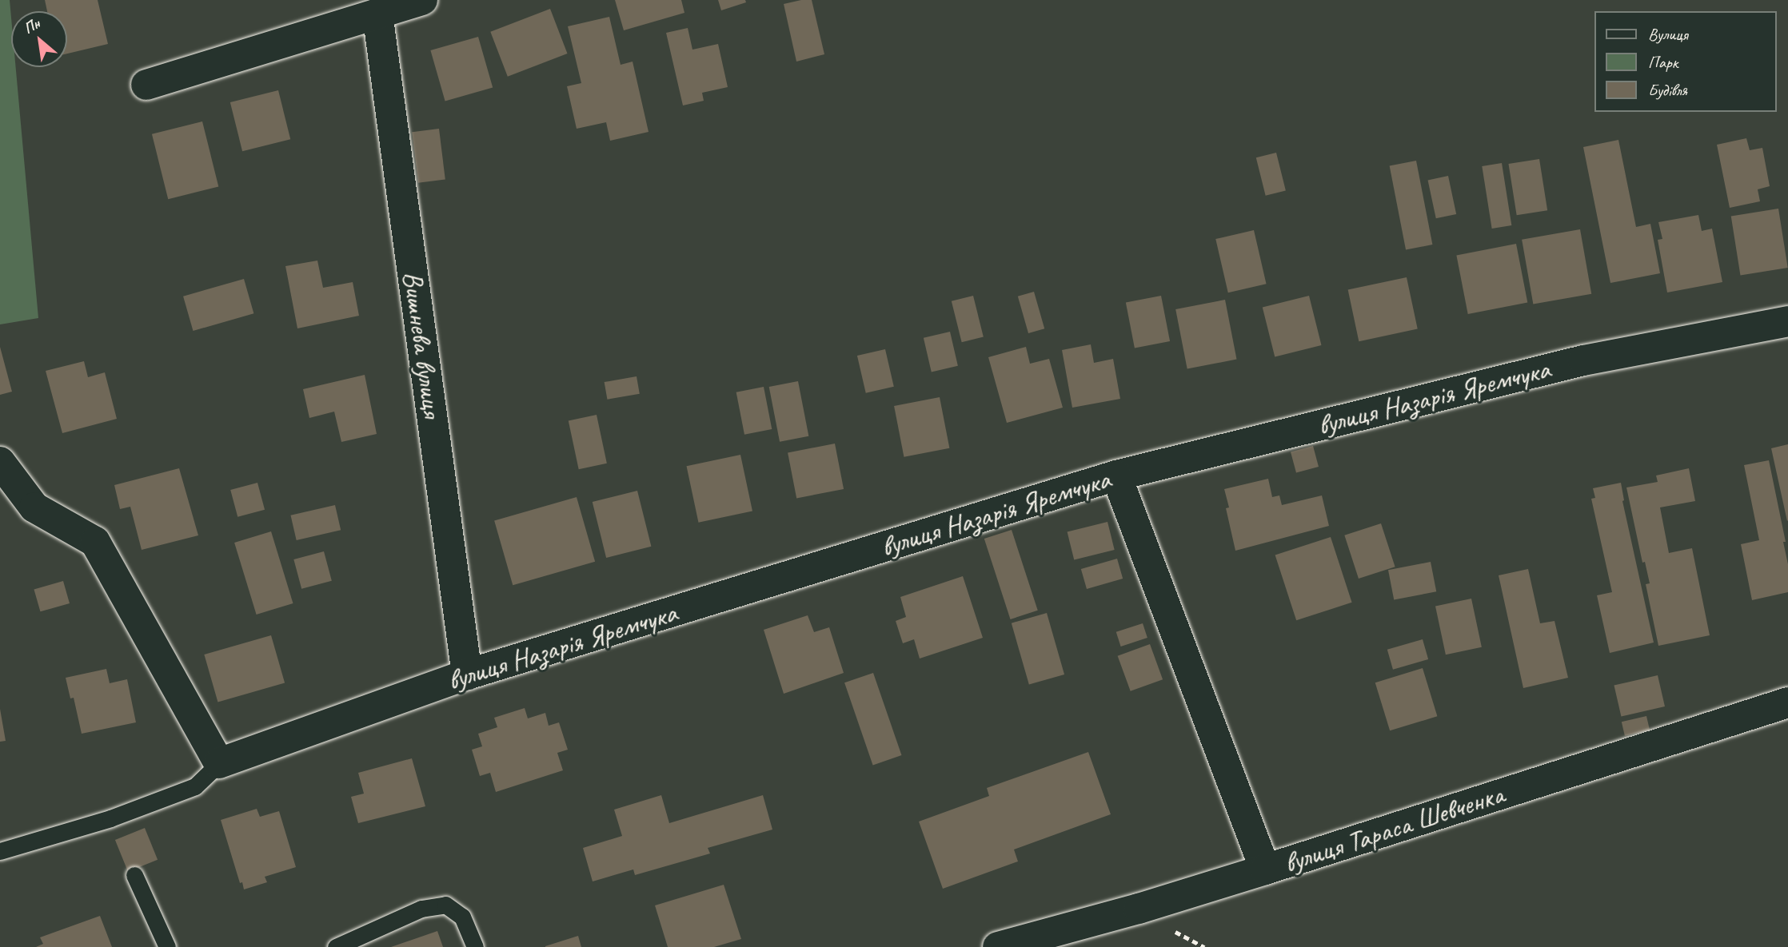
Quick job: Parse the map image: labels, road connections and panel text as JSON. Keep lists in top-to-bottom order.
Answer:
{
  "streets": {
    "street": ["Вишнева вулиця", "вулиця Назарія Яремчука", "вулиця Тараса Шевченка"]
  },
  "crossings": [
    ["Вишнева вулиця", "вулиця Назарія Яремчука"]
  ],
  "legend": ["Вулиця", "Парк", "Будівля"],
  "north": "top left"
}
